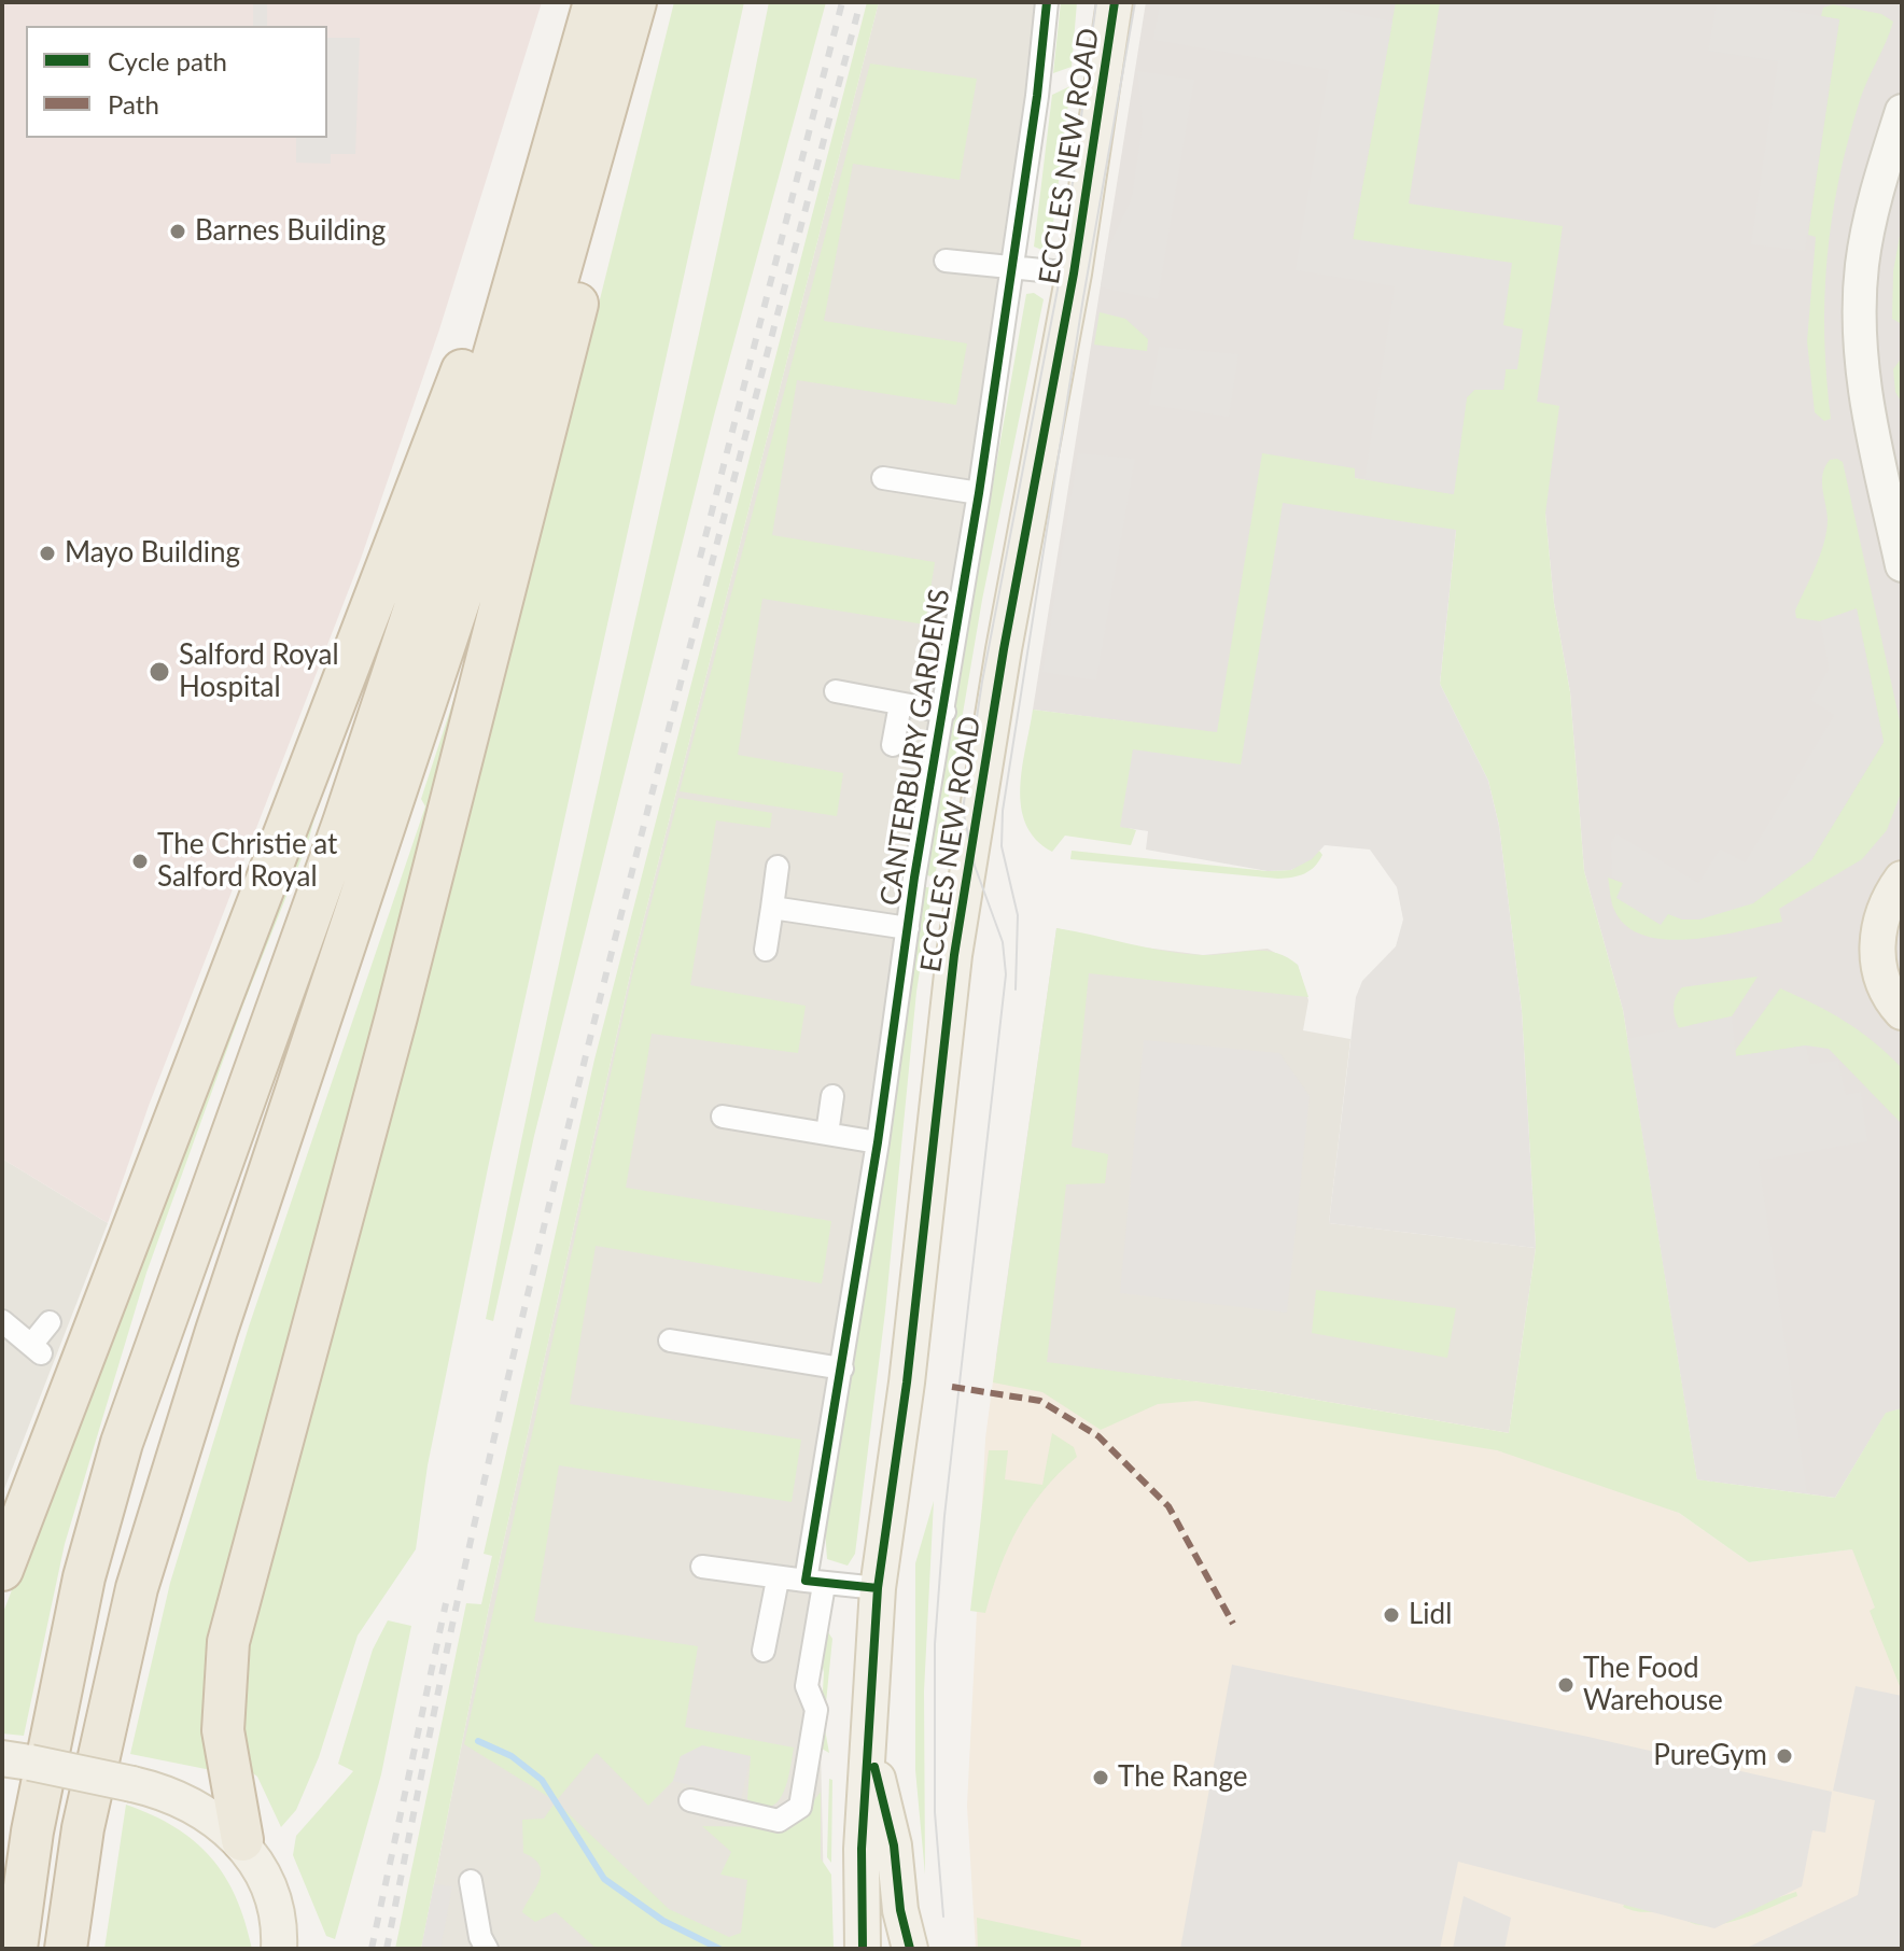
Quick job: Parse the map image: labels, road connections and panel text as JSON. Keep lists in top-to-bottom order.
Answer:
{
  "streets": {
    "main road": ["ECCLES NEW ROAD"],
    "street": ["CANTERBURY GARDENS"]
  },
  "places": [
    "Barnes Building",
    "Mayo Building",
    "Salford Royal Hospital",
    "The Christie at Salford Royal",
    "Lidl",
    "The Food Warehouse",
    "PureGym",
    "The Range"
  ],
  "legend": ["Cycle path", "Path"]
}
